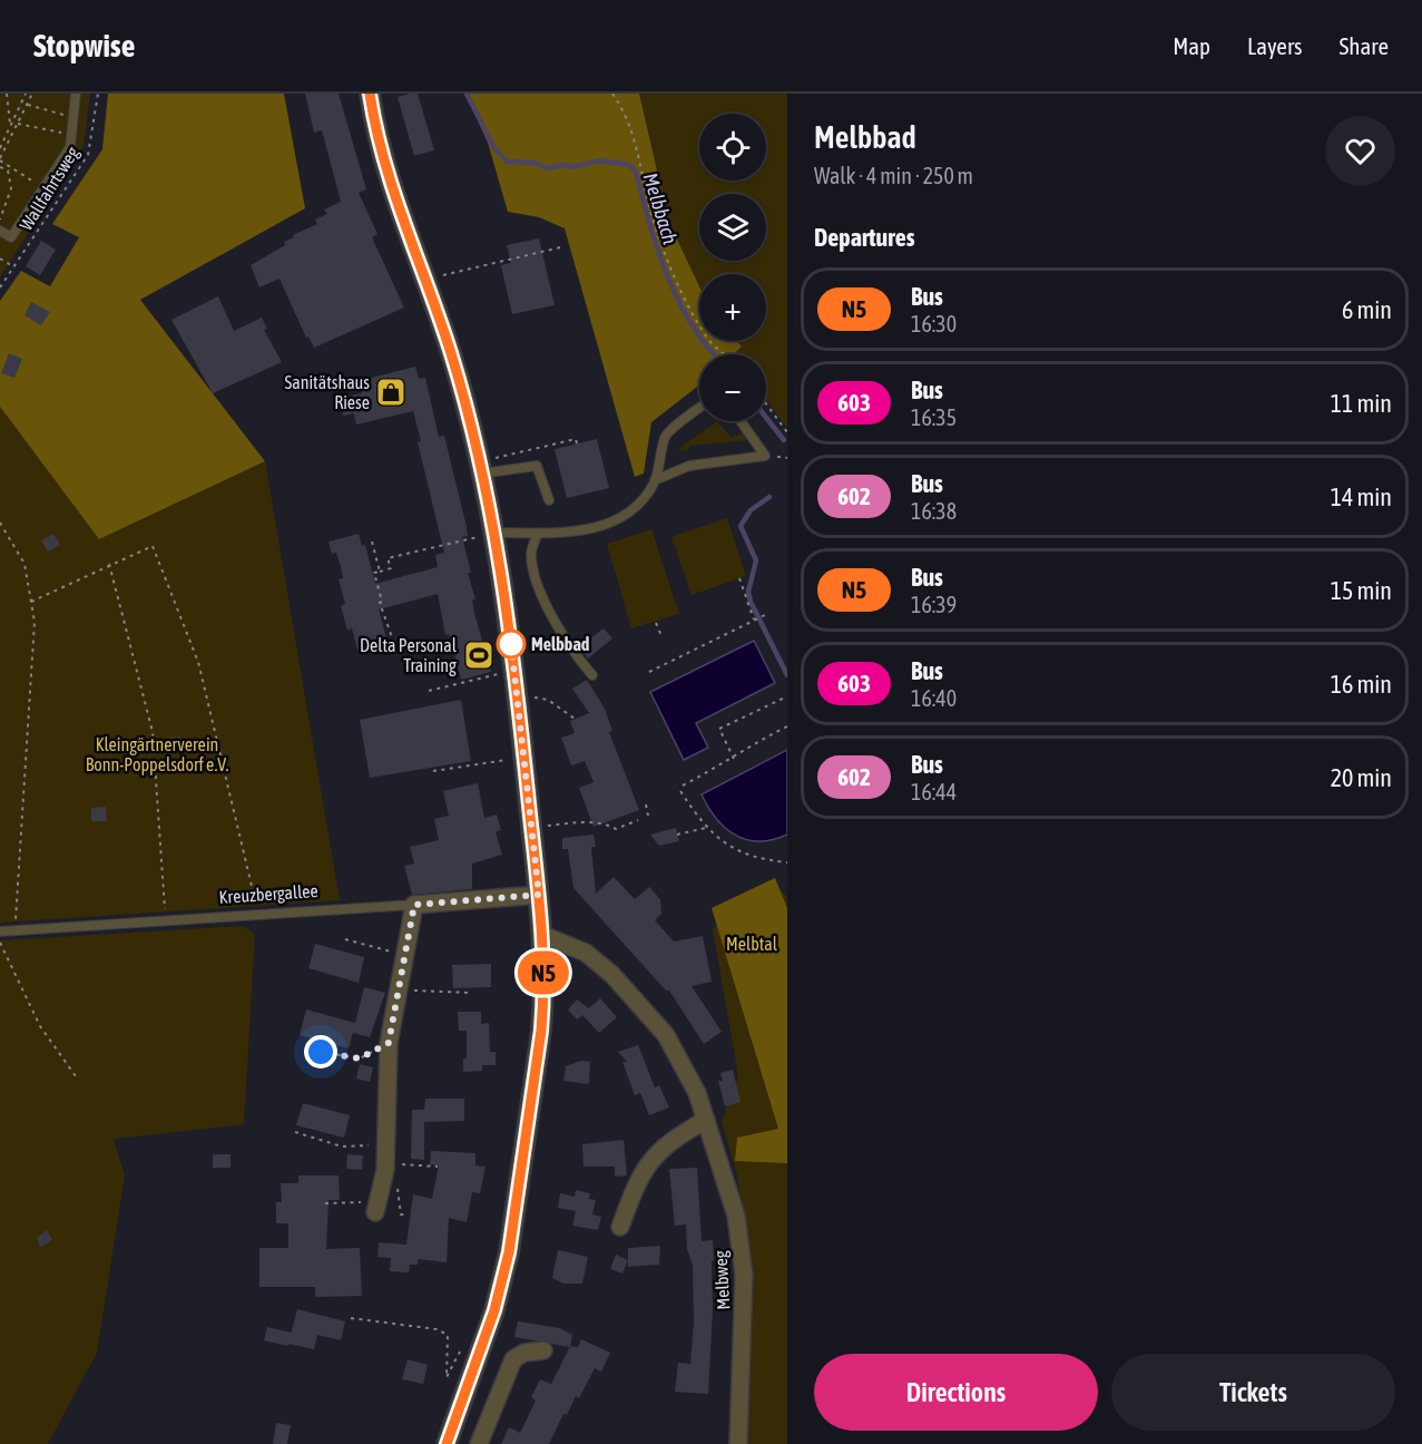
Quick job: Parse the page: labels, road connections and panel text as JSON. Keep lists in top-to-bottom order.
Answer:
{
  "streets": {
    "street": ["Kreuzbergallee", "Melbweg"],
    "path": ["Wallfahrtsweg"]
  },
  "water": ["Melbbach"],
  "parks": ["Kleingärtnerverein Bonn-Poppelsdorf e.V.", "Melbtal"],
  "places": {
    "shop": ["Sanitätshaus Riese"],
    "other": ["Melbbad"],
    "sports": ["Delta Personal Training"]
  },
  "lines": ["bus line N5"],
  "page": {
    "header": "Stopwise",
    "nav": ["Map", "Layers", "Share"],
    "on_map": "N5",
    "heading": [
      ["Melbbad", "Walk · 4 min · 250 m"],
      "Departures"
    ],
    "map_buttons": ["+", "−"],
    "list": [
      {
        "mark": "N5",
        "name": "Bus",
        "note": "16:30",
        "value": "6 min"
      },
      {
        "mark": "603",
        "name": "Bus",
        "note": "16:35",
        "value": "11 min"
      },
      {
        "mark": "602",
        "name": "Bus",
        "note": "16:38",
        "value": "14 min"
      },
      {
        "mark": "N5",
        "name": "Bus",
        "note": "16:39",
        "value": "15 min"
      },
      {
        "mark": "603",
        "name": "Bus",
        "note": "16:40",
        "value": "16 min"
      },
      {
        "mark": "602",
        "name": "Bus",
        "note": "16:44",
        "value": "20 min"
      }
    ],
    "buttons": ["Directions", "Tickets"]
  }
}
